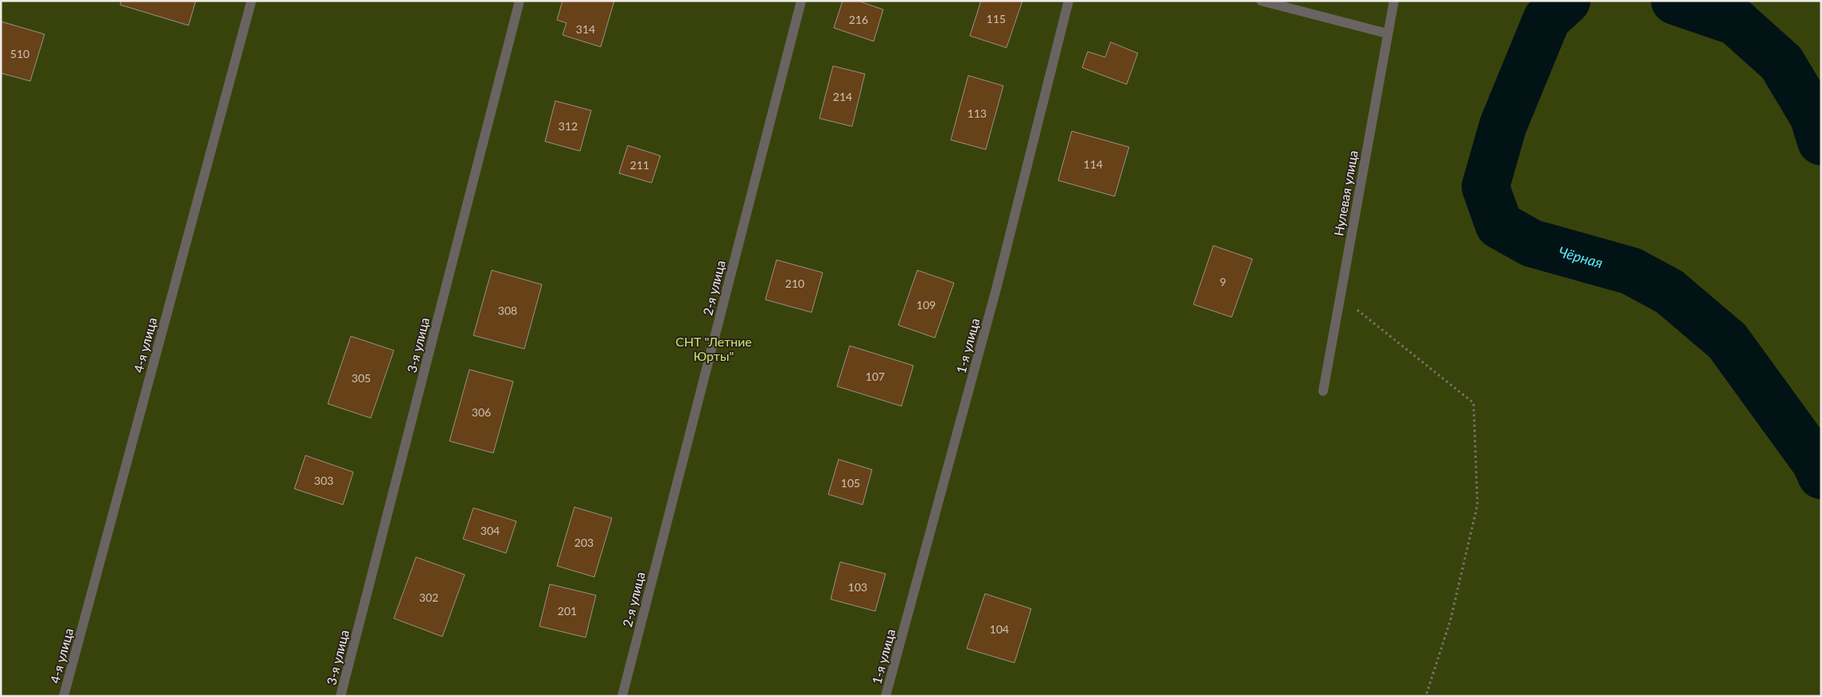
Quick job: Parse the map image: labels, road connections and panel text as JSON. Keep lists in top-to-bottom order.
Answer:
{
  "streets": {
    "street": [
      "Нулевая улица",
      "2-я улица",
      "4-я улица",
      "3-я улица",
      "1-я улица"
    ]
  },
  "water": ["Чёрная"],
  "parks": ["СНТ \"Летние Юрты\""],
  "house_numbers": [
    "115",
    "216",
    "314",
    "510",
    "214",
    "113",
    "312",
    "114",
    "211",
    "9",
    "210",
    "109",
    "308",
    "107",
    "305",
    "306",
    "303",
    "105",
    "304",
    "203",
    "103",
    "302",
    "201",
    "104"
  ]
}
